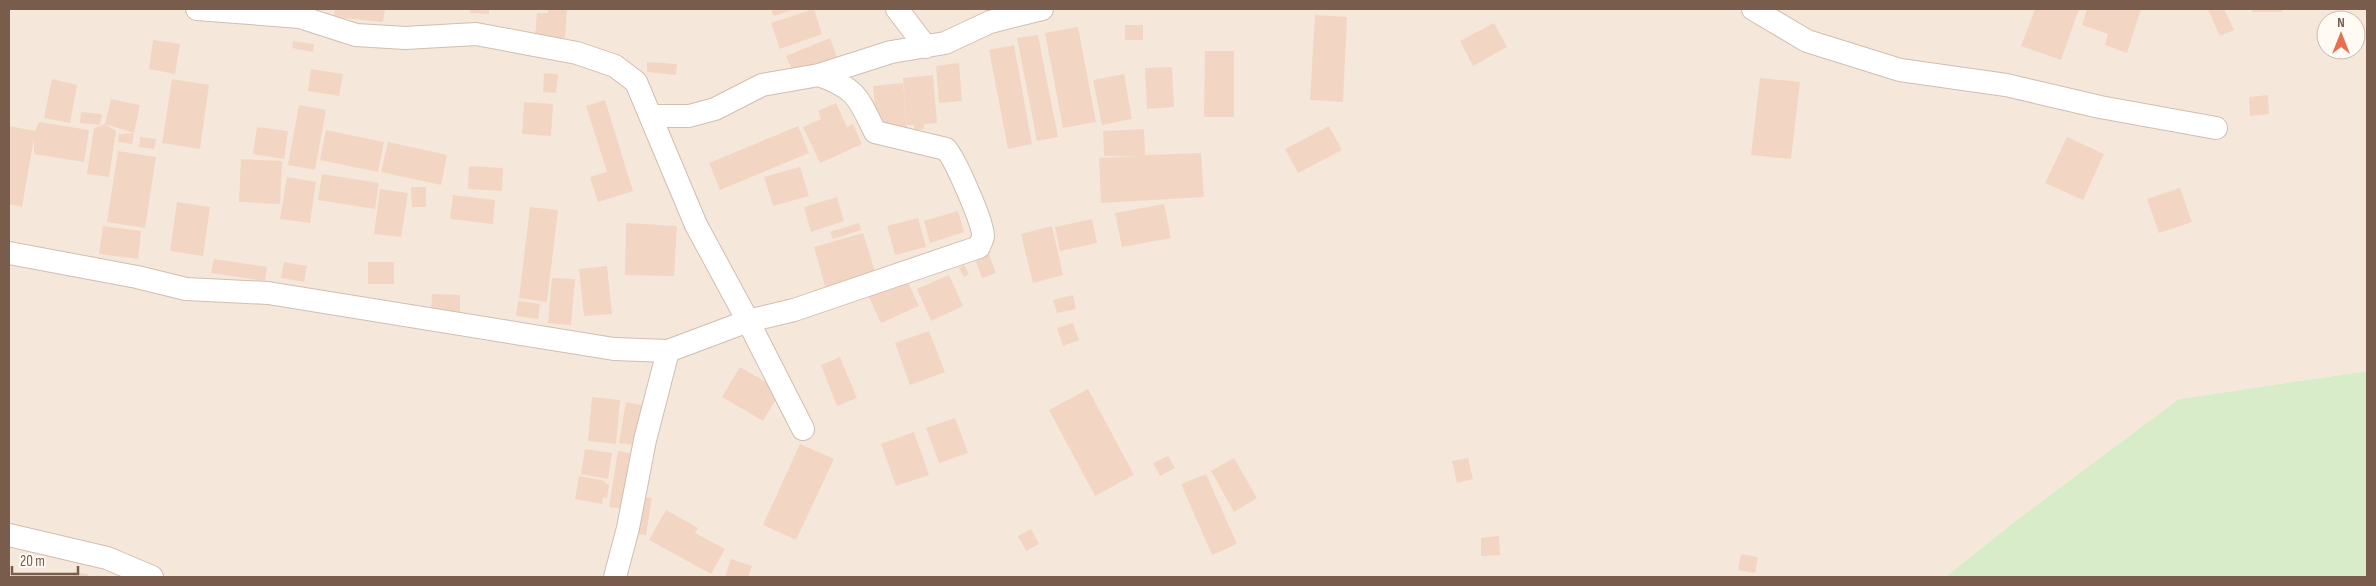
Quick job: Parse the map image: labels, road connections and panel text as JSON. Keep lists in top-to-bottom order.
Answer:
{
  "scale_bar": "20 m",
  "north": "top"
}
